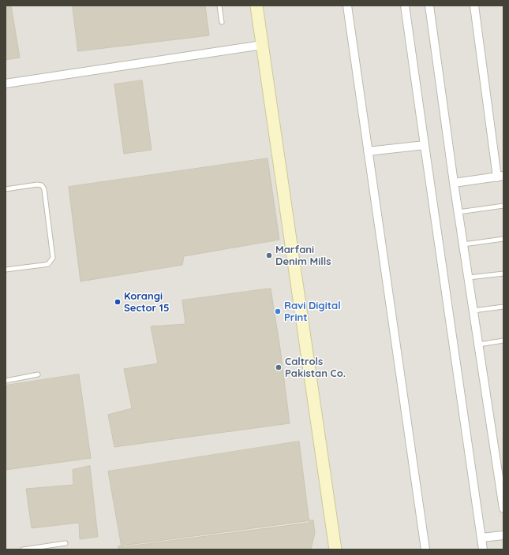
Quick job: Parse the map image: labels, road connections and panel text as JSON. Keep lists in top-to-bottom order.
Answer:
{
  "places": [
    "Marfani Denim Mills",
    "Korangi Sector 15",
    "Ravi Digital Print",
    "Caltrols Pakistan Co."
  ]
}
